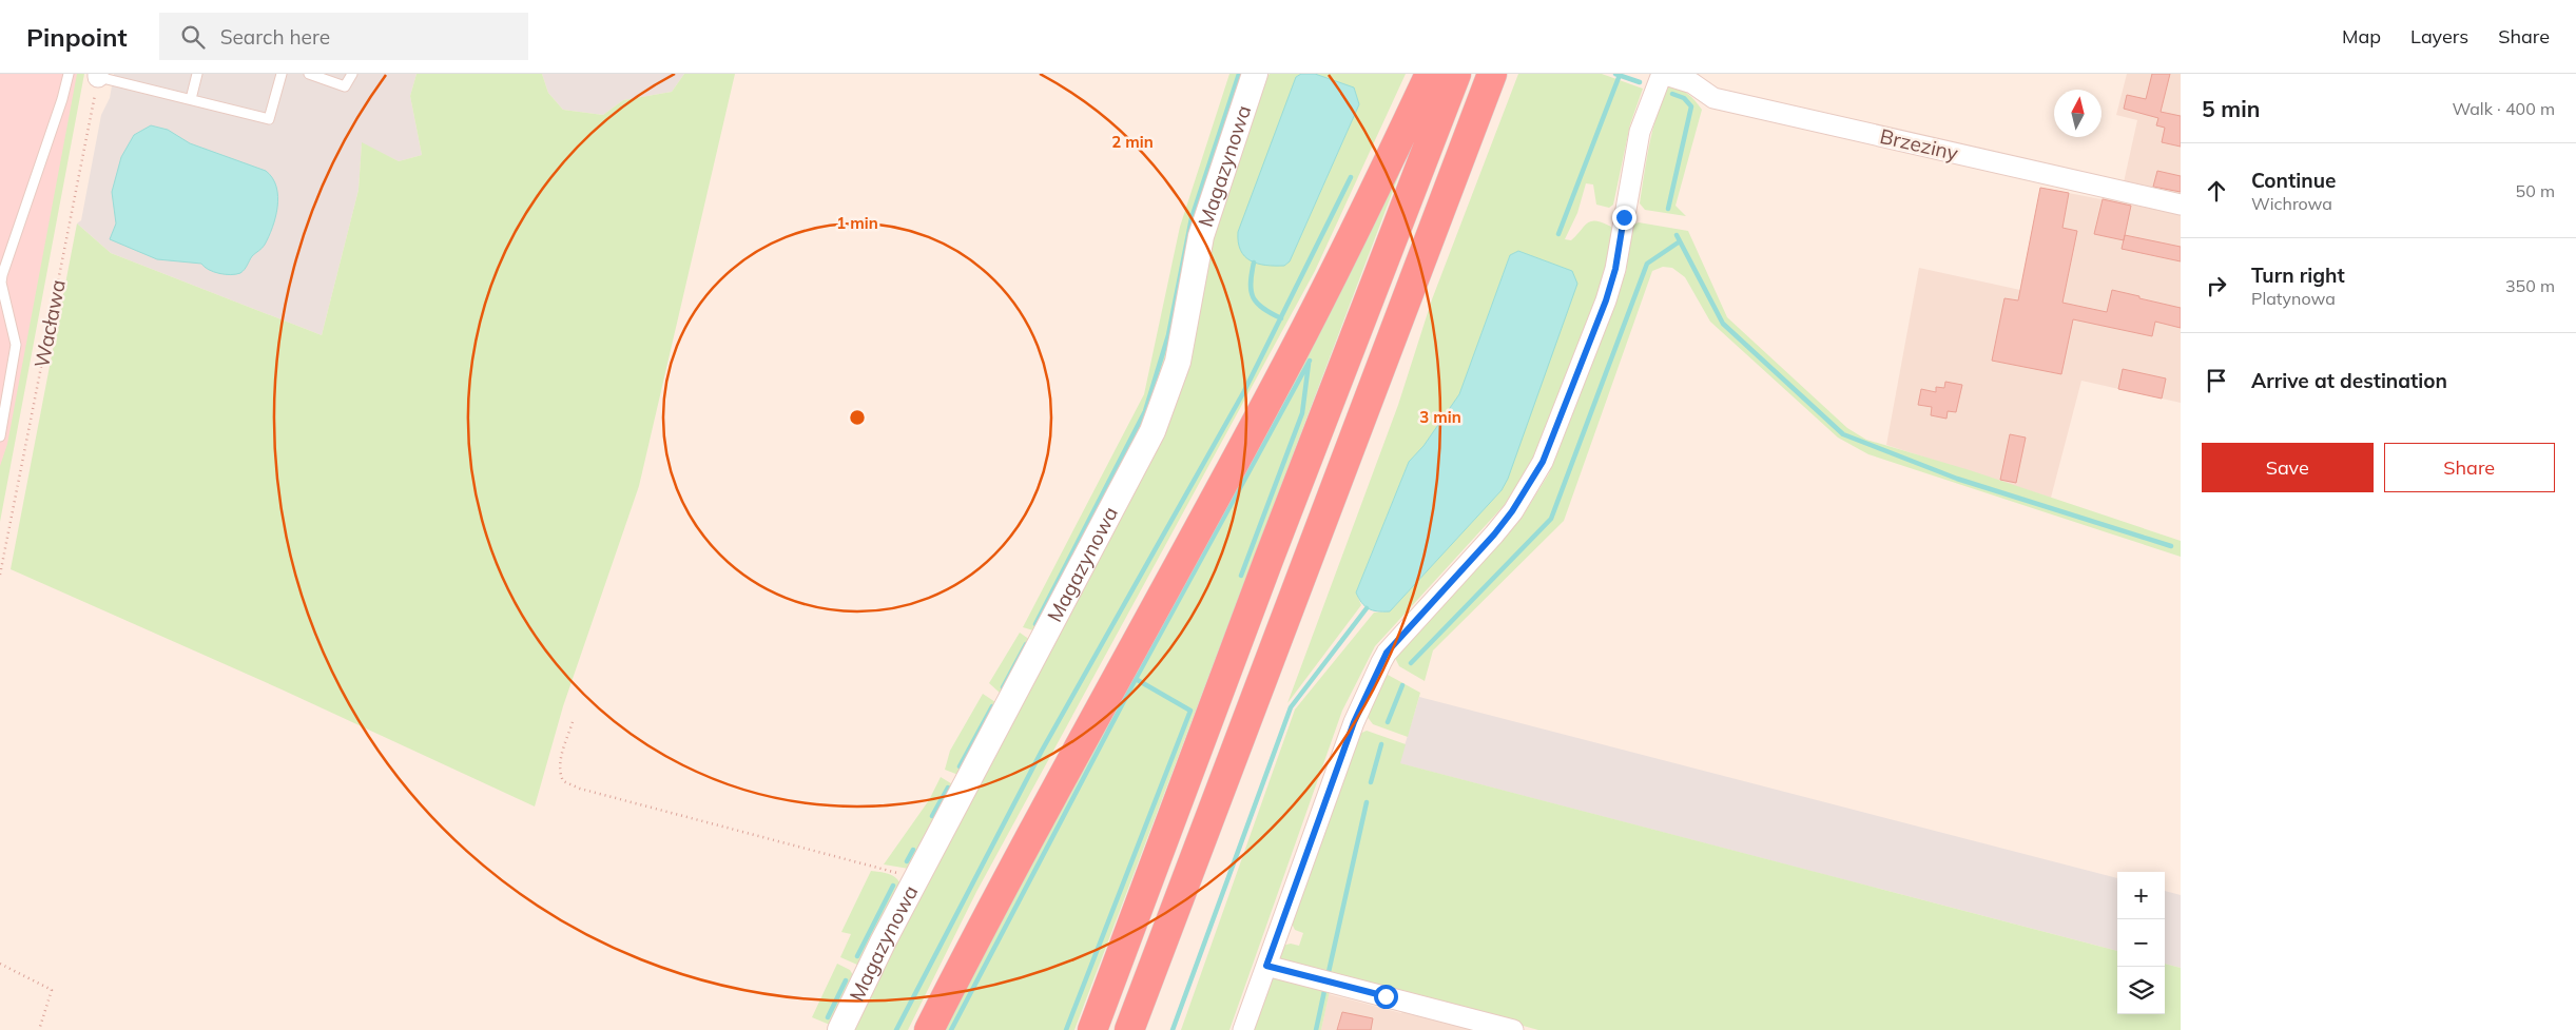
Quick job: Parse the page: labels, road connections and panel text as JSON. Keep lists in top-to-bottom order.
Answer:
{
  "streets": {
    "street": ["Brzeziny", "Magazynowa"],
    "path": ["Wacława"]
  },
  "north": "top",
  "page": {
    "header": "Pinpoint",
    "search": "Search here",
    "nav": ["Map", "Layers", "Share"],
    "heading": ["5 min", "Walk · 400 m"],
    "list": [
      ["Continue", "Wichrowa", "50 m"],
      ["Turn right", "Platynowa", "350 m"],
      "Arrive at destination"
    ],
    "buttons": ["Save", "Share"],
    "map_buttons": ["+", "−"]
  },
  "rings": ["2 min", "1 min", "3 min"]
}
